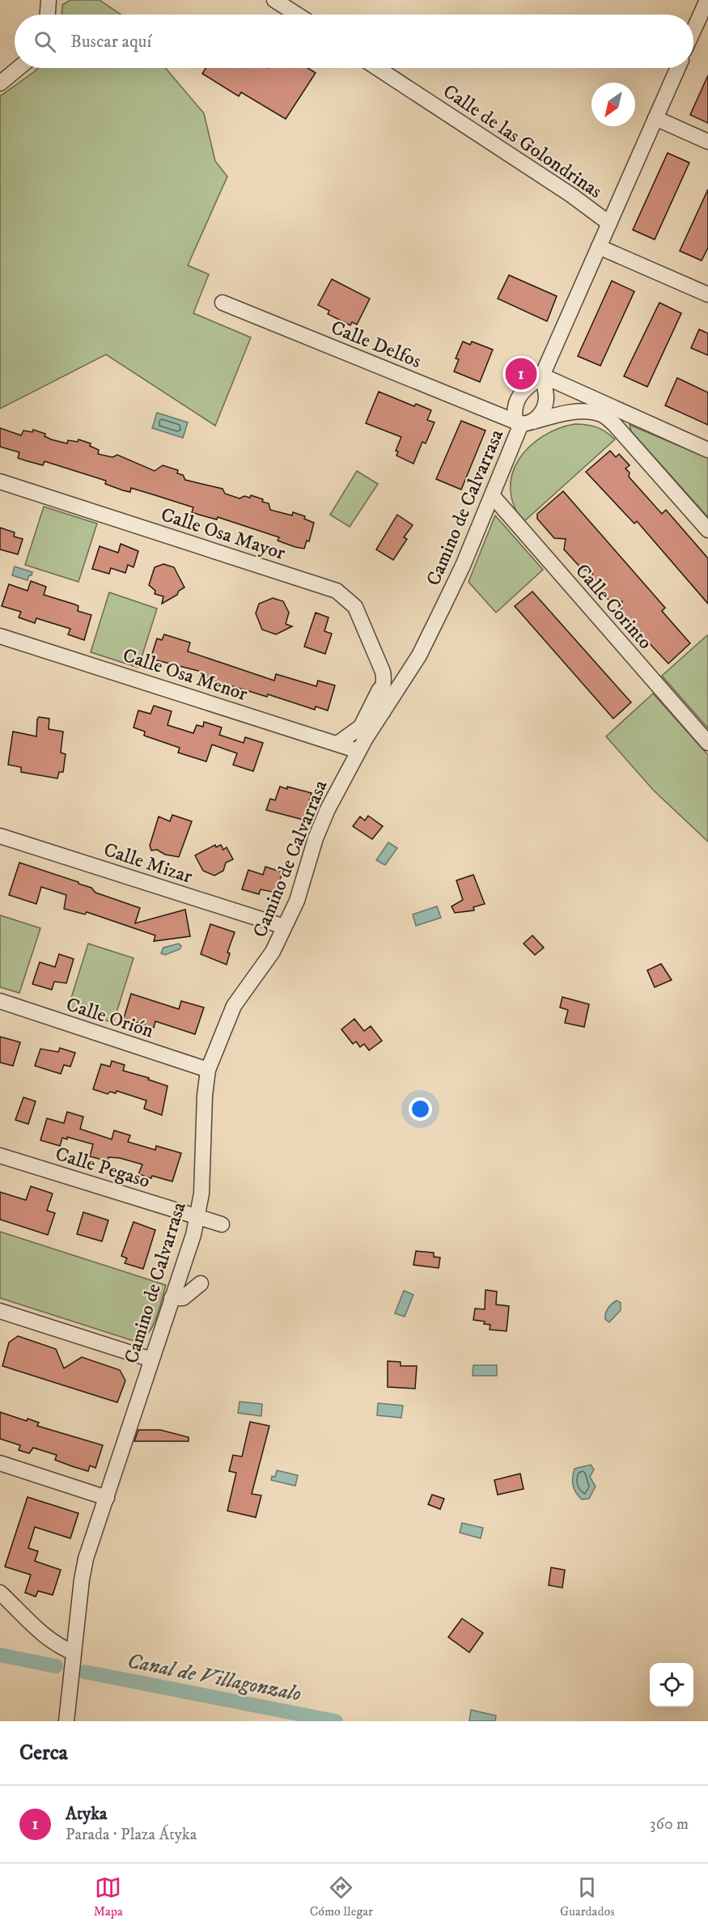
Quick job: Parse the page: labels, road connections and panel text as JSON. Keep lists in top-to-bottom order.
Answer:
{
  "streets": {
    "street": [
      "Calle de las Golondrinas",
      "Calle Delfos",
      "Camino de Calvarrasa",
      "Calle Osa Mayor",
      "Calle Corinto",
      "Calle Osa Menor",
      "Calle Mizar",
      "Calle Orión",
      "Calle Pegaso"
    ]
  },
  "crossings": [
    ["Calle Delfos", "Camino de Calvarrasa"],
    ["Camino de Calvarrasa", "Calle Osa Mayor"],
    ["Camino de Calvarrasa", "Calle Corinto"],
    ["Camino de Calvarrasa", "Calle Osa Menor"],
    ["Camino de Calvarrasa", "Calle Mizar"],
    ["Camino de Calvarrasa", "Calle Orión"],
    ["Camino de Calvarrasa", "Calle Pegaso"]
  ],
  "water": ["Canal de Villagonzalo"],
  "north": "bottom left",
  "page": {
    "search": "Buscar aquí",
    "pins": "1",
    "heading": "Cerca",
    "list": [
      {
        "mark": "1",
        "name": "Atyka",
        "note": "Parada · Plaza Átyka",
        "value": "360 m"
      }
    ],
    "nav": ["Mapa", "Cómo llegar", "Guardados"]
  }
}
